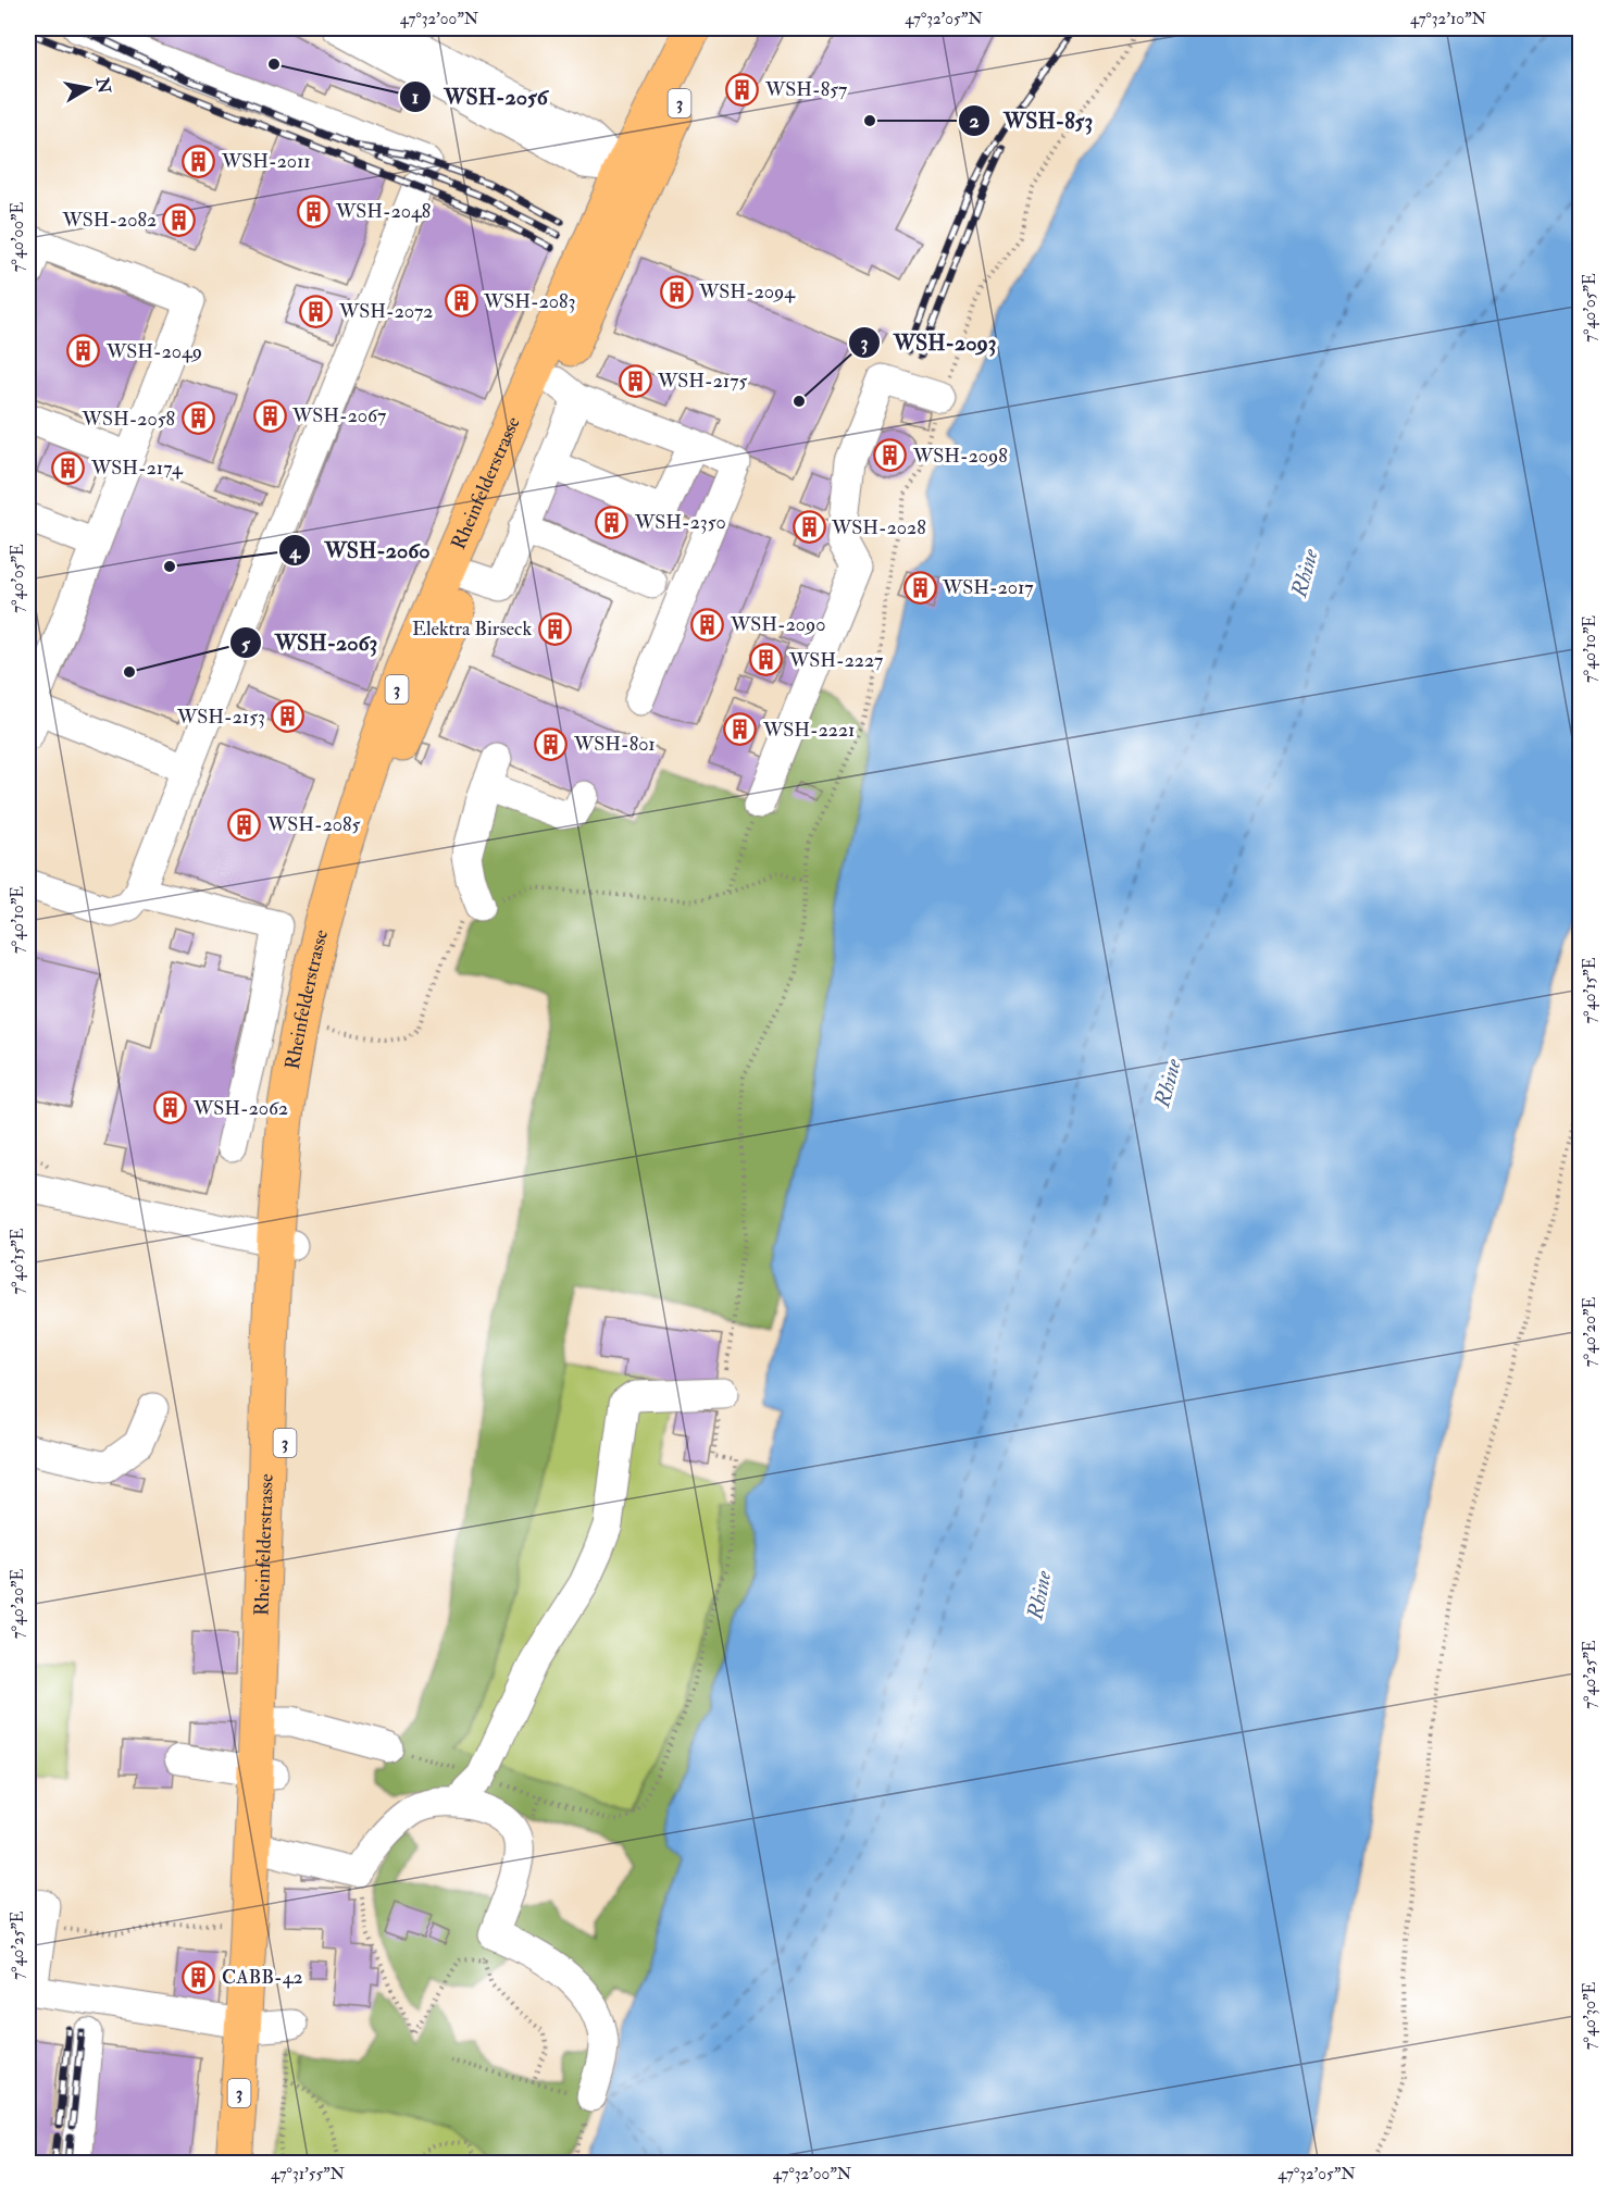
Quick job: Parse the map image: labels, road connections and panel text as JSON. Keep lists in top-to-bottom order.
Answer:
{
  "streets": {
    "main road": ["3", "Rheinfelderstrasse"]
  },
  "water": ["Rhine"],
  "places": {
    "other": [
      "WSH-2056",
      "WSH-853",
      "WSH-2093",
      "WSH-2060",
      "WSH-2063"
    ],
    "building": [
      "WSH-857",
      "WSH-2011",
      "WSH-2048",
      "WSH-2082",
      "WSH-2094",
      "WSH-2083",
      "WSH-2072",
      "WSH-2049",
      "WSH-2175",
      "WSH-2067",
      "WSH-2058",
      "WSH-2098",
      "WSH-2174",
      "WSH-2350",
      "WSH-2028",
      "WSH-2017",
      "WSH-2090",
      "Elektra Birseck",
      "WSH-2227",
      "WSH-2153",
      "WSH-2221",
      "WSH-801",
      "WSH-2085",
      "WSH-2062",
      "CABB-42"
    ]
  },
  "north": "right",
  "coordinates": [
    "47°32'00\"N",
    "47°32'05\"N",
    "47°32'10\"N",
    "7°40'00\"E",
    "7°40'05\"E",
    "7°40'10\"E",
    "7°40'15\"E",
    "7°40'20\"E",
    "7°40'25\"E",
    "7°40'30\"E",
    "47°31'55\"N"
  ]
}
